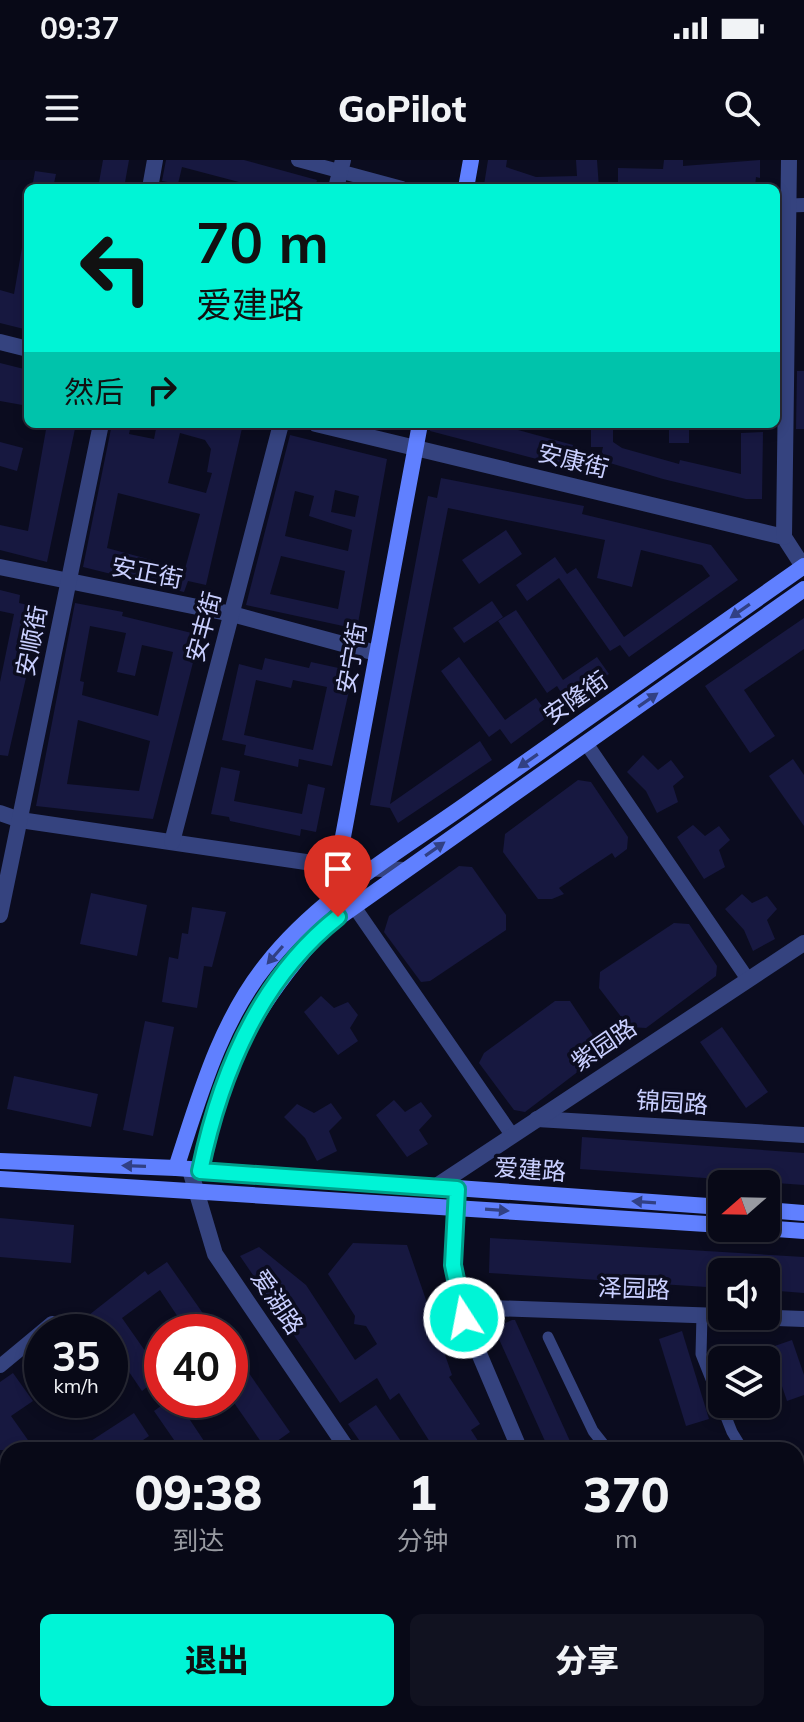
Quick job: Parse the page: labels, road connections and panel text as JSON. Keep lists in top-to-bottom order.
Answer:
{
  "streets": {
    "main road": ["安宁街", "安隆街", "爱建路"],
    "street": [
      "安康街",
      "安正街",
      "安丰街",
      "安顺街",
      "紫园路",
      "锦园路",
      "泽园路",
      "爱湖路"
    ]
  },
  "crossings": [
    ["安康街", "安宁街"],
    ["安正街", "安丰街"],
    ["安正街", "安顺街"],
    ["安正街", "安宁街"],
    ["安隆街", "爱建路"],
    ["安隆街", "爱湖路"],
    ["紫园路", "锦园路"],
    ["紫园路", "爱建路"],
    ["爱建路", "爱湖路"]
  ],
  "north": "left",
  "page": {
    "status": "09:37",
    "header": "GoPilot",
    "turn": ["70 m", "爱建路"],
    "then": "然后",
    "speed": "35 km/h",
    "limit": "40",
    "eta": [
      "09:38",
      "到达",
      "1",
      "分钟",
      "370",
      "m"
    ],
    "buttons": ["退出", "分享"]
  }
}
